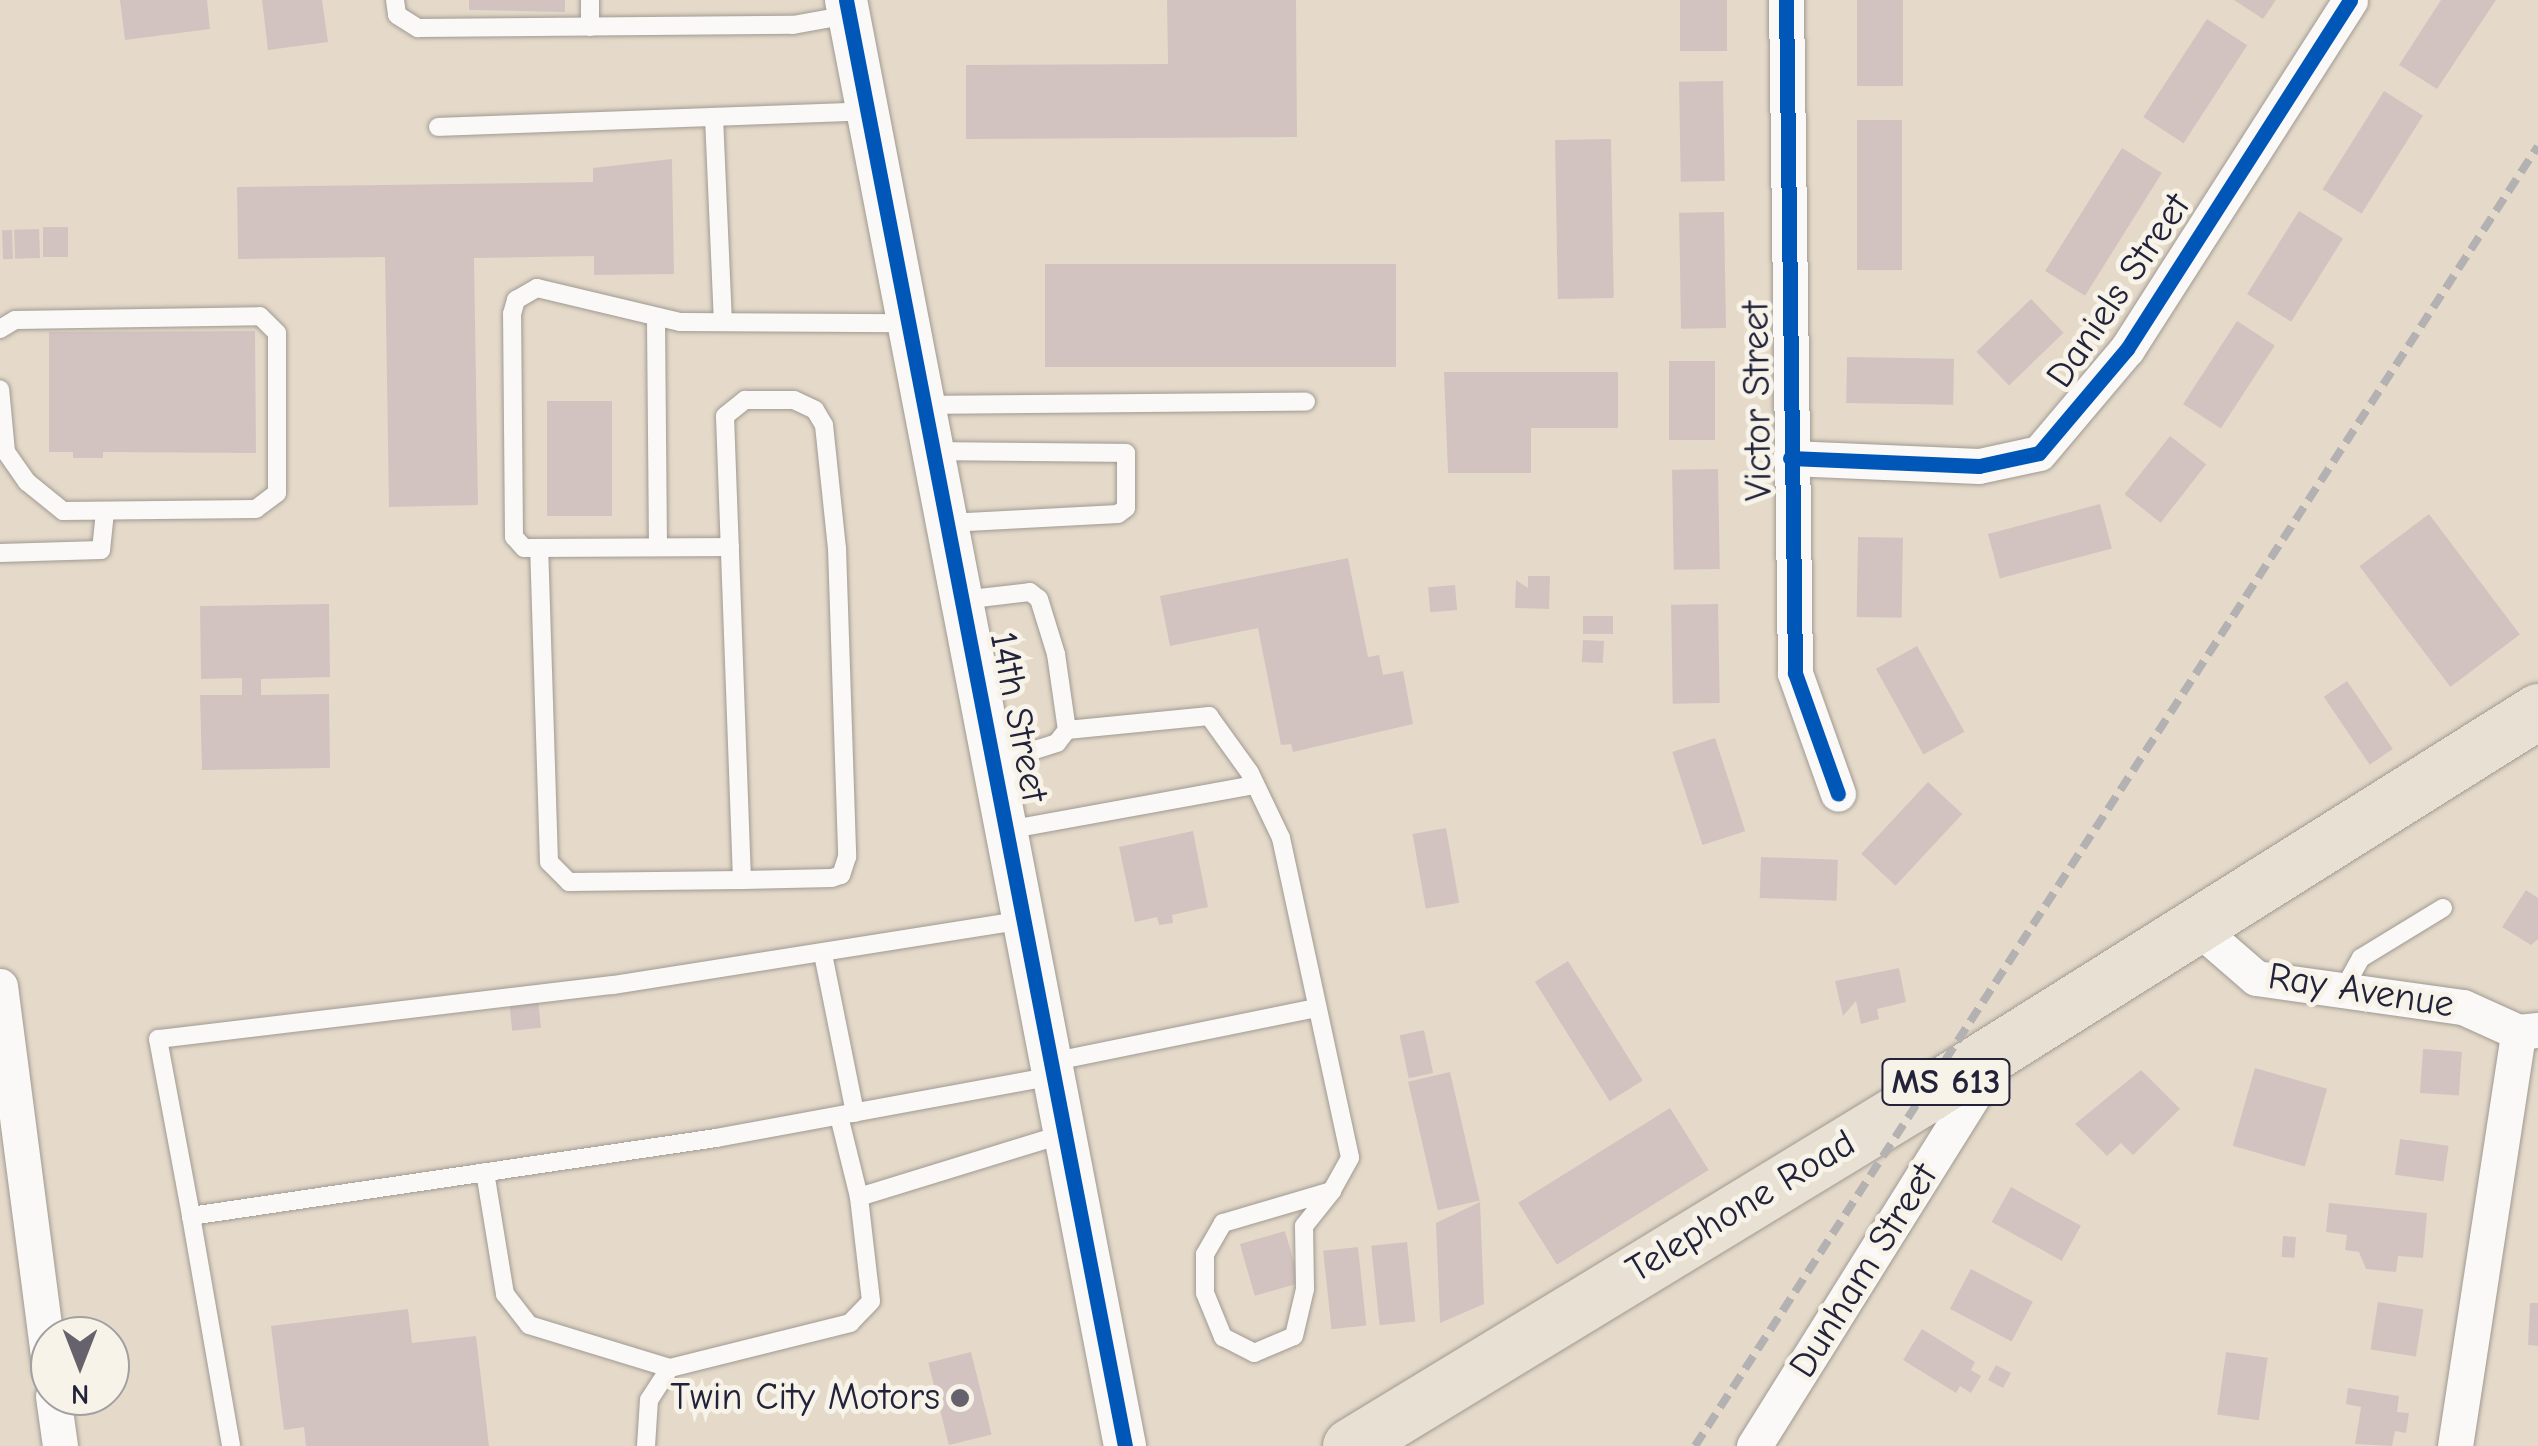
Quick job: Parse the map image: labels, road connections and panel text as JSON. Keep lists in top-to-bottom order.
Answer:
{
  "streets": {
    "main road": ["MS 613", "Telephone Road"],
    "street": [
      "Daniels Street",
      "Victor Street",
      "14th Street",
      "Ray Avenue",
      "Dunham Street"
    ]
  },
  "crossings": [
    ["Daniels Street", "Victor Street"],
    ["Ray Avenue", "Telephone Road"],
    ["Telephone Road", "Dunham Street"]
  ],
  "places": ["Twin City Motors"],
  "north": "bottom"
}
